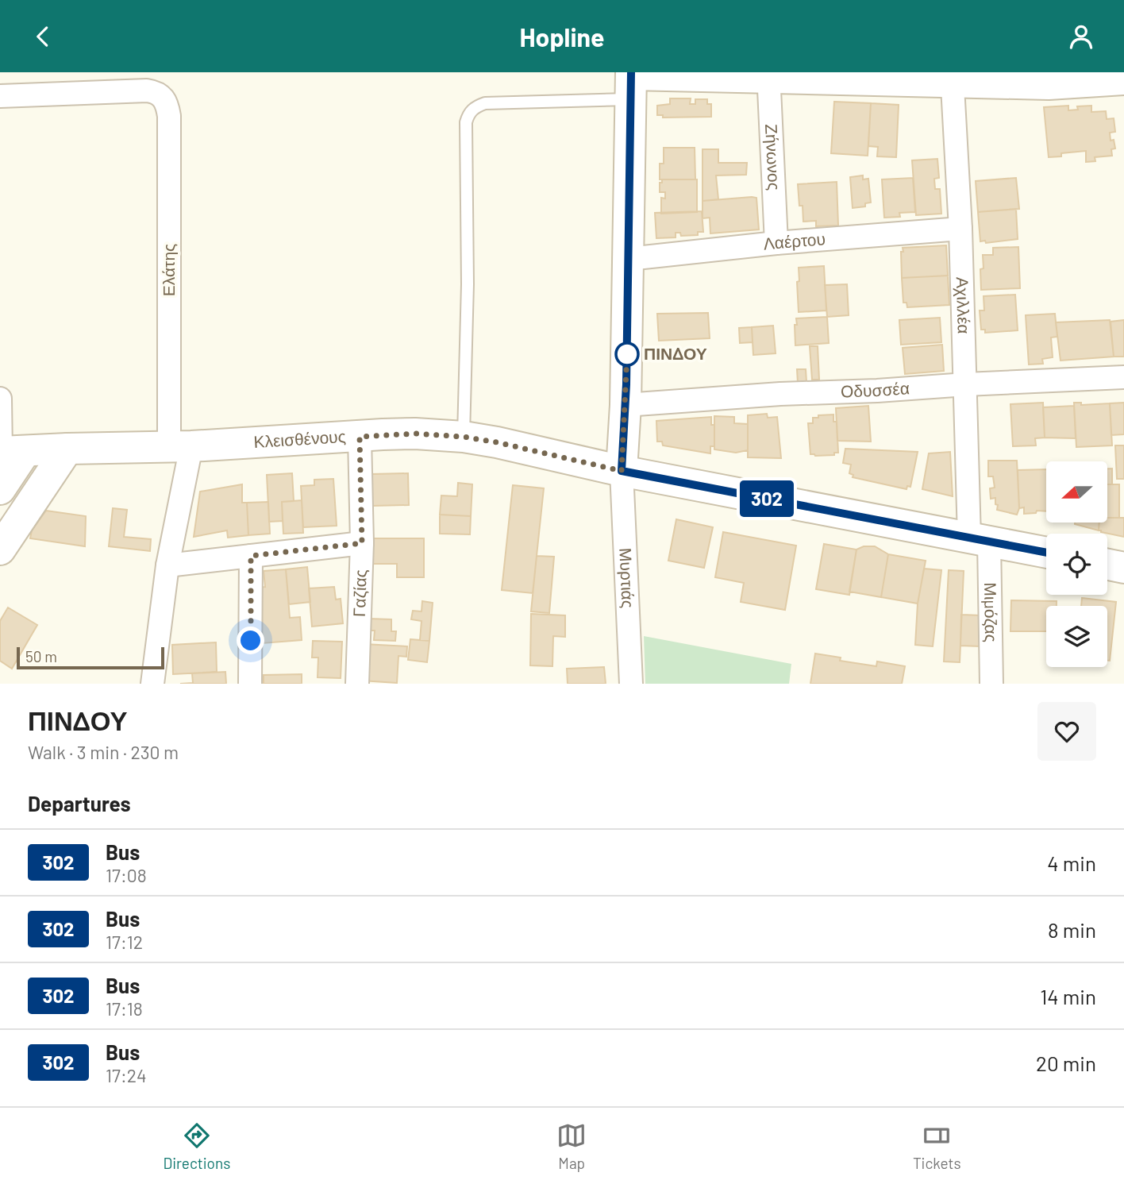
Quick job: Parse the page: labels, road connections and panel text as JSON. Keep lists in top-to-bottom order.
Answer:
{
  "streets": {
    "main road": ["Κλεισθένους"],
    "street": [
      "Ζήνωνος",
      "Λαέρτου",
      "Ελάτης",
      "Αχιλλέα",
      "Οδυσσέα",
      "Μυρτιάς",
      "Γαζίας",
      "Μιμόζας"
    ]
  },
  "crossings": [
    ["Ζήνωνος", "Λαέρτου"],
    ["Λαέρτου", "Αχιλλέα"],
    ["Ελάτης", "Κλεισθένους"],
    ["Αχιλλέα", "Οδυσσέα"],
    ["Αχιλλέα", "Κλεισθένους"],
    ["Αχιλλέα", "Μιμόζας"],
    ["Κλεισθένους", "Μυρτιάς"],
    ["Κλεισθένους", "Γαζίας"],
    ["Κλεισθένους", "Μιμόζας"]
  ],
  "places": ["ΠΙΝΔΟΥ"],
  "lines": ["bus line 302"],
  "scale_bar": "50 m",
  "north": "left",
  "page": {
    "header": "Hopline",
    "on_map": "302",
    "scale": "50 m",
    "heading": [
      ["ΠΙΝΔΟΥ", "Walk · 3 min · 230 m"],
      "Departures"
    ],
    "list": [
      {
        "mark": "302",
        "name": "Bus",
        "note": "17:08",
        "value": "4 min"
      },
      {
        "mark": "302",
        "name": "Bus",
        "note": "17:12",
        "value": "8 min"
      },
      {
        "mark": "302",
        "name": "Bus",
        "note": "17:18",
        "value": "14 min"
      },
      {
        "mark": "302",
        "name": "Bus",
        "note": "17:24",
        "value": "20 min"
      }
    ],
    "tabs": ["Directions", "Map", "Tickets"]
  }
}
